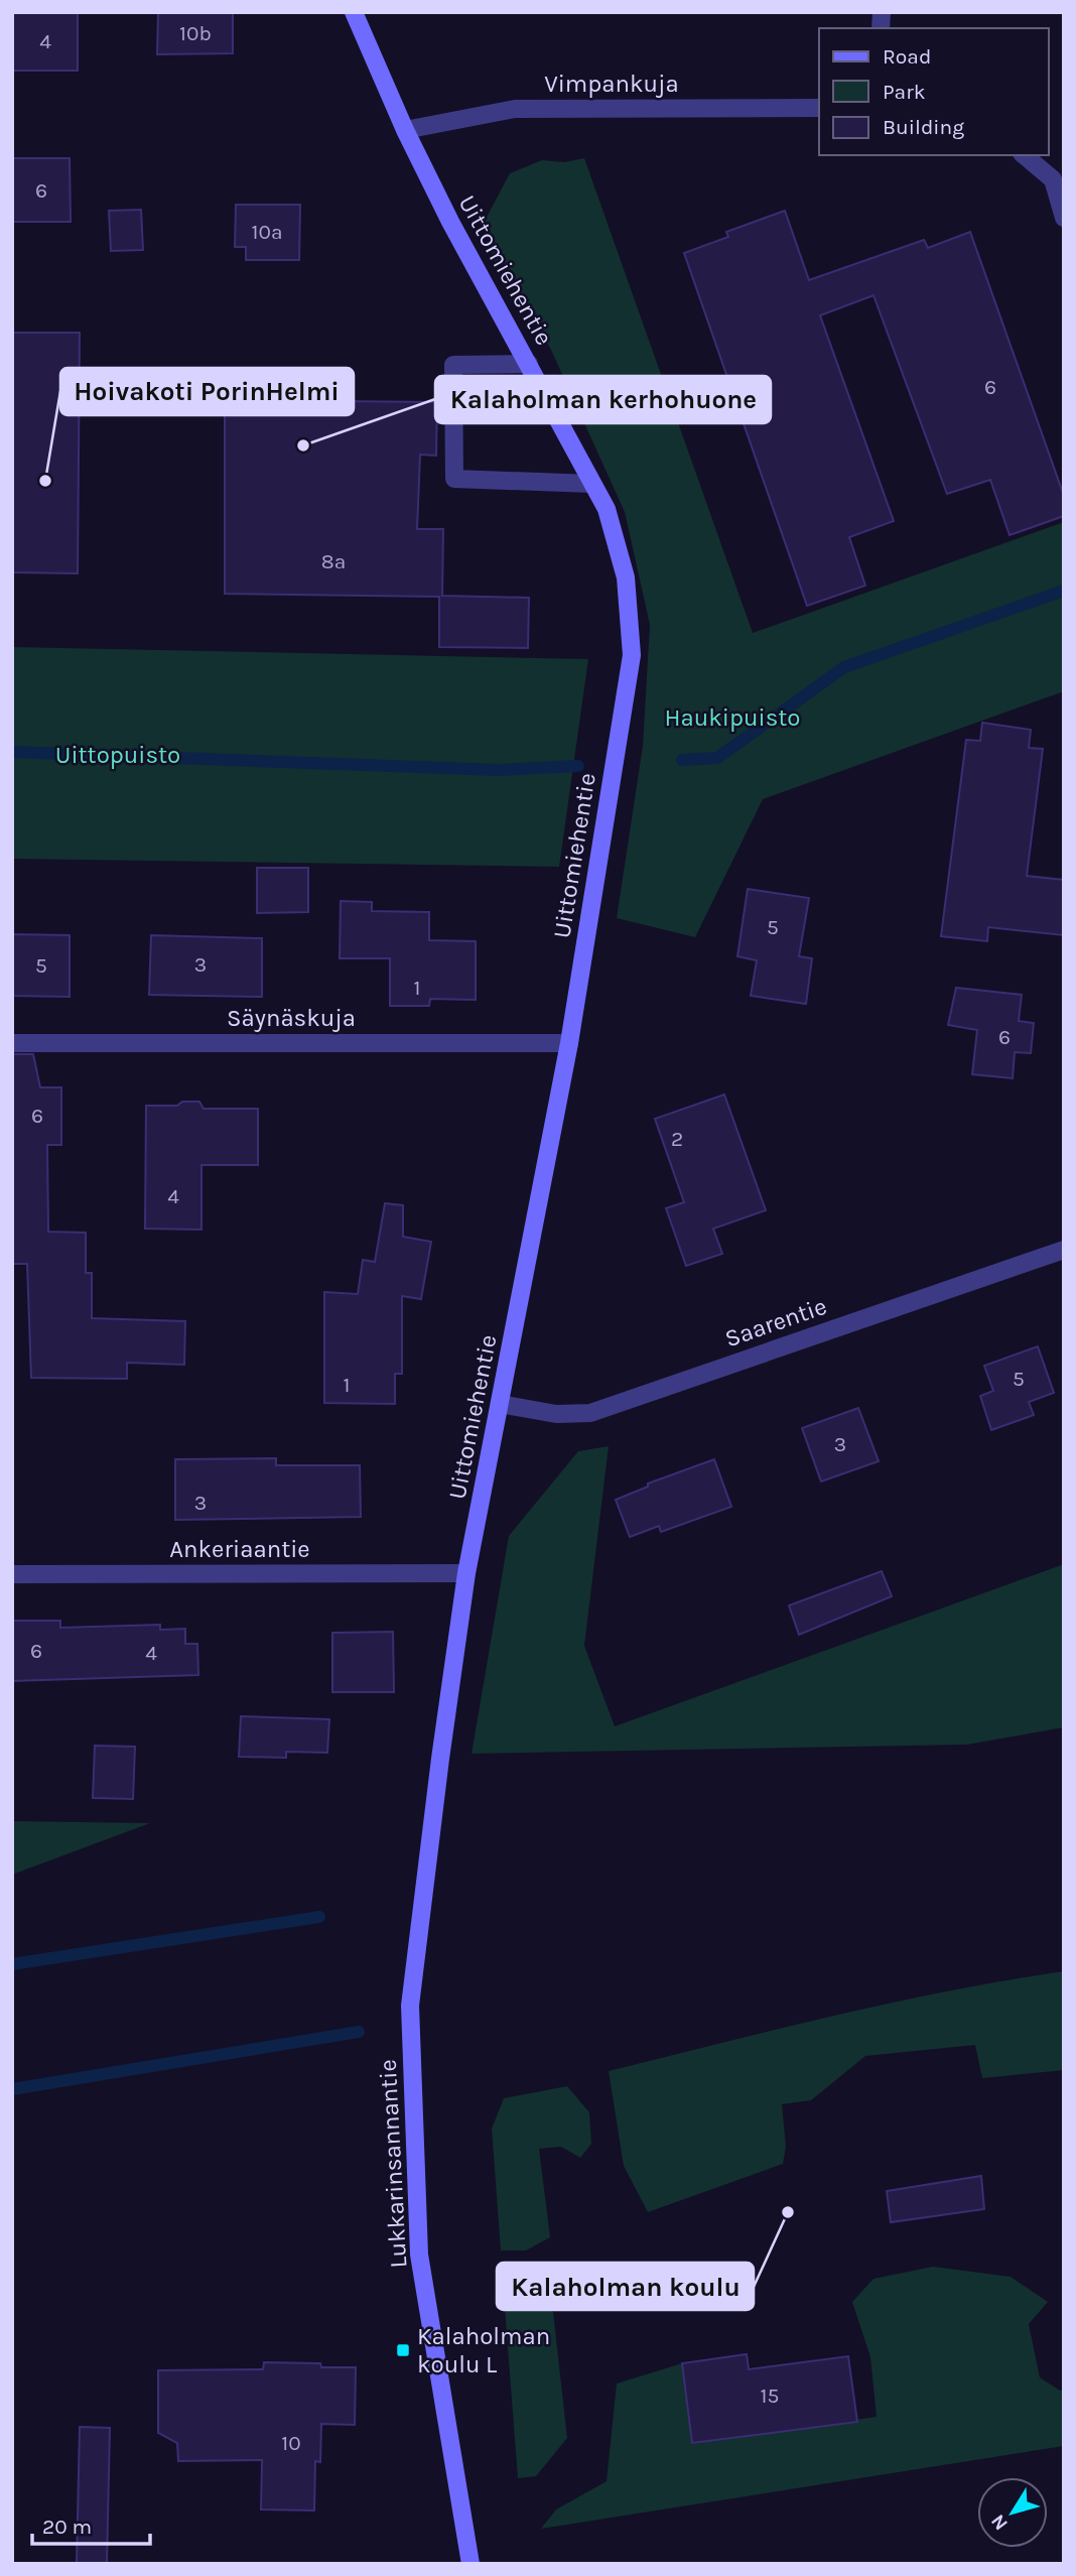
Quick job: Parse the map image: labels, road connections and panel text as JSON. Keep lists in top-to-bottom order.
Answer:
{
  "streets": {
    "street": [
      "Vimpankuja",
      "Uittomiehentie",
      "Säynäskuja",
      "Saarentie",
      "Ankeriaantie",
      "Lukkarinsannantie"
    ]
  },
  "crossings": [
    ["Vimpankuja", "Uittomiehentie"],
    ["Uittomiehentie", "Säynäskuja"],
    ["Uittomiehentie", "Saarentie"],
    ["Uittomiehentie", "Ankeriaantie"],
    ["Uittomiehentie", "Lukkarinsannantie"]
  ],
  "parks": ["Haukipuisto", "Uittopuisto"],
  "places": {
    "other": ["Kalaholman kerhohuone", "Hoivakoti PorinHelmi", "Kalaholman koulu"],
    "transit": ["Kalaholman koulu L"]
  },
  "house_numbers": [
    "10b",
    "4",
    "6",
    "10a",
    "6",
    "8a",
    "5",
    "3",
    "5",
    "1",
    "6",
    "6",
    "2",
    "4",
    "5",
    "1",
    "3",
    "3",
    "6",
    "4",
    "15",
    "10"
  ],
  "legend": ["Road", "Park", "Building"],
  "scale_bar": "20 m",
  "north": "bottom left"
}
